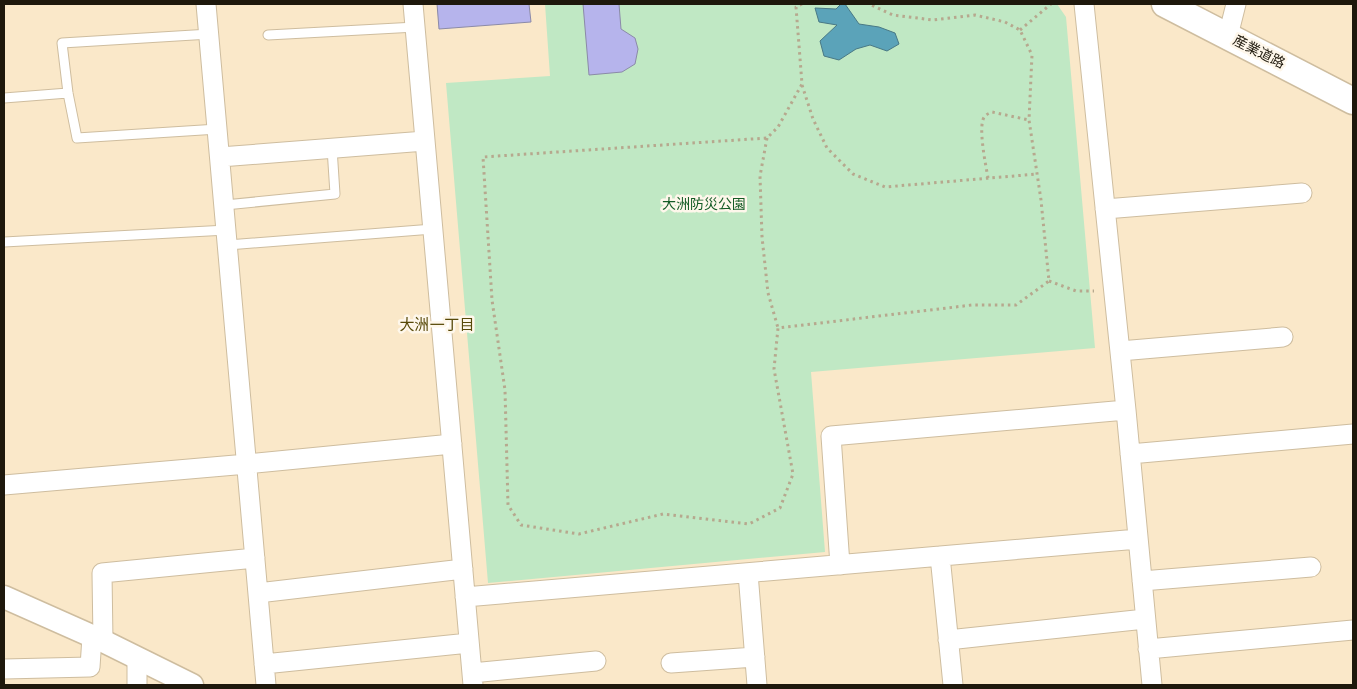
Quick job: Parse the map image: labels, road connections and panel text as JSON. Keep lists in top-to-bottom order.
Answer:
{
  "streets": {
    "main road": ["産業道路"]
  },
  "districts": ["大洲一丁目"],
  "parks": ["大洲防災公園"]
}
